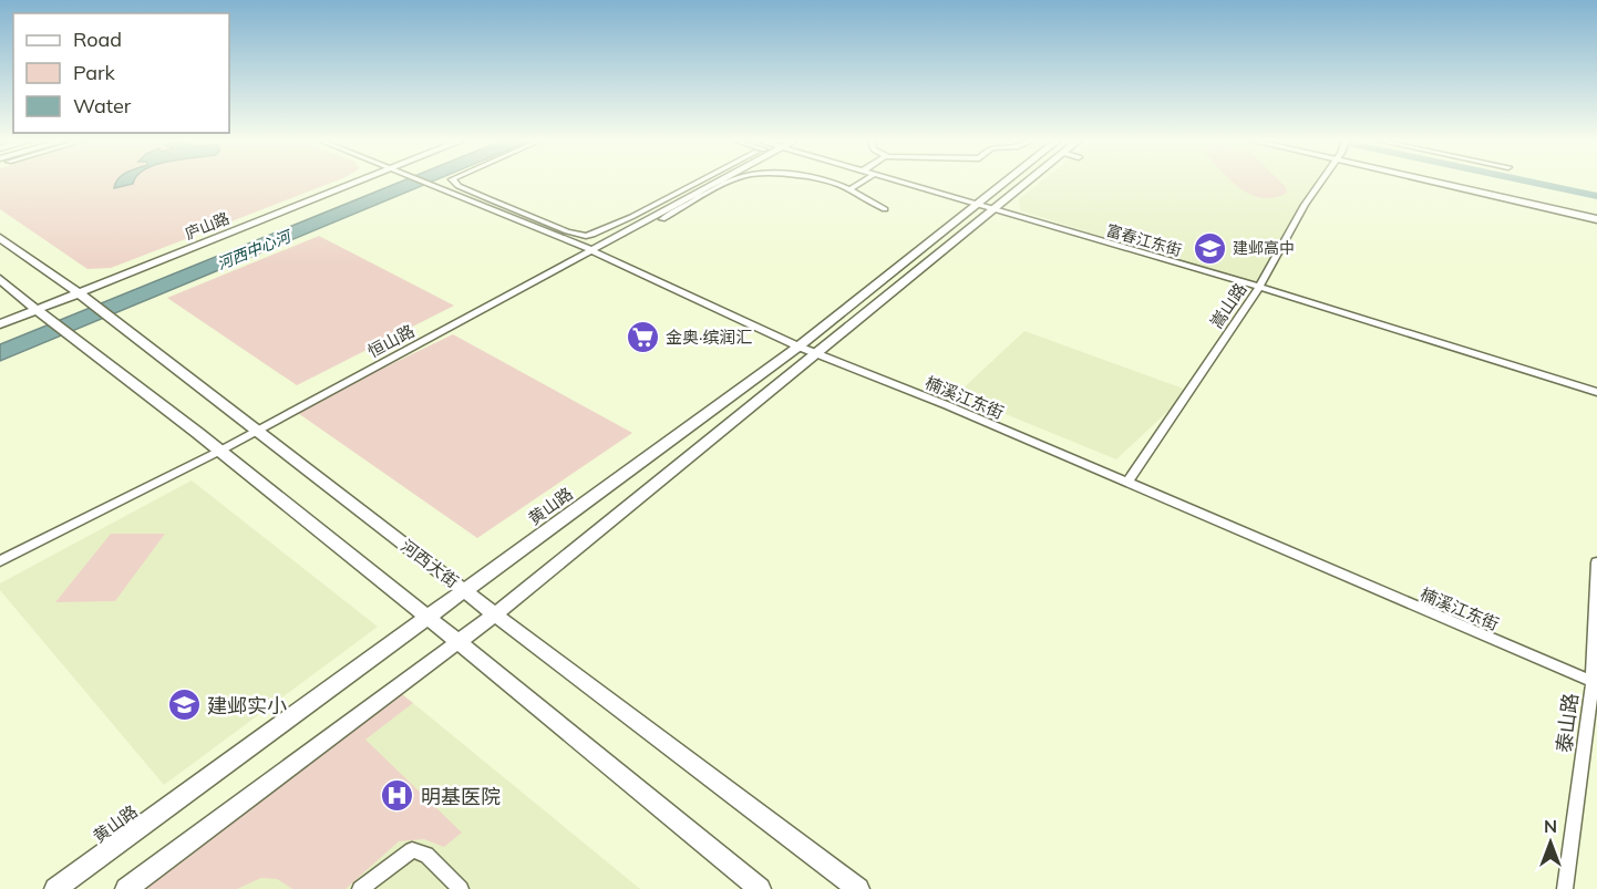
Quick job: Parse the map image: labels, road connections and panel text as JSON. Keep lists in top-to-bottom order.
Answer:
{
  "streets": {
    "main road": ["庐山路", "黄山路", "河西大街"],
    "street": [
      "富春江东街",
      "嵩山路",
      "恒山路",
      "楠溪江东街",
      "泰山路"
    ]
  },
  "crossings": [
    ["庐山路", "河西大街"],
    ["富春江东街", "嵩山路"],
    ["富春江东街", "黄山路"],
    ["嵩山路", "楠溪江东街"],
    ["恒山路", "楠溪江东街"],
    ["恒山路", "河西大街"],
    ["楠溪江东街", "黄山路"],
    ["楠溪江东街", "泰山路"],
    ["黄山路", "河西大街"]
  ],
  "water": ["河西中心河"],
  "places": {
    "school or university": ["建邺高中", "建邺实小"],
    "supermarket": ["金奥·缤润汇"],
    "hospital": ["明基医院"]
  },
  "legend": ["Road", "Park", "Water"],
  "north": "top"
}
